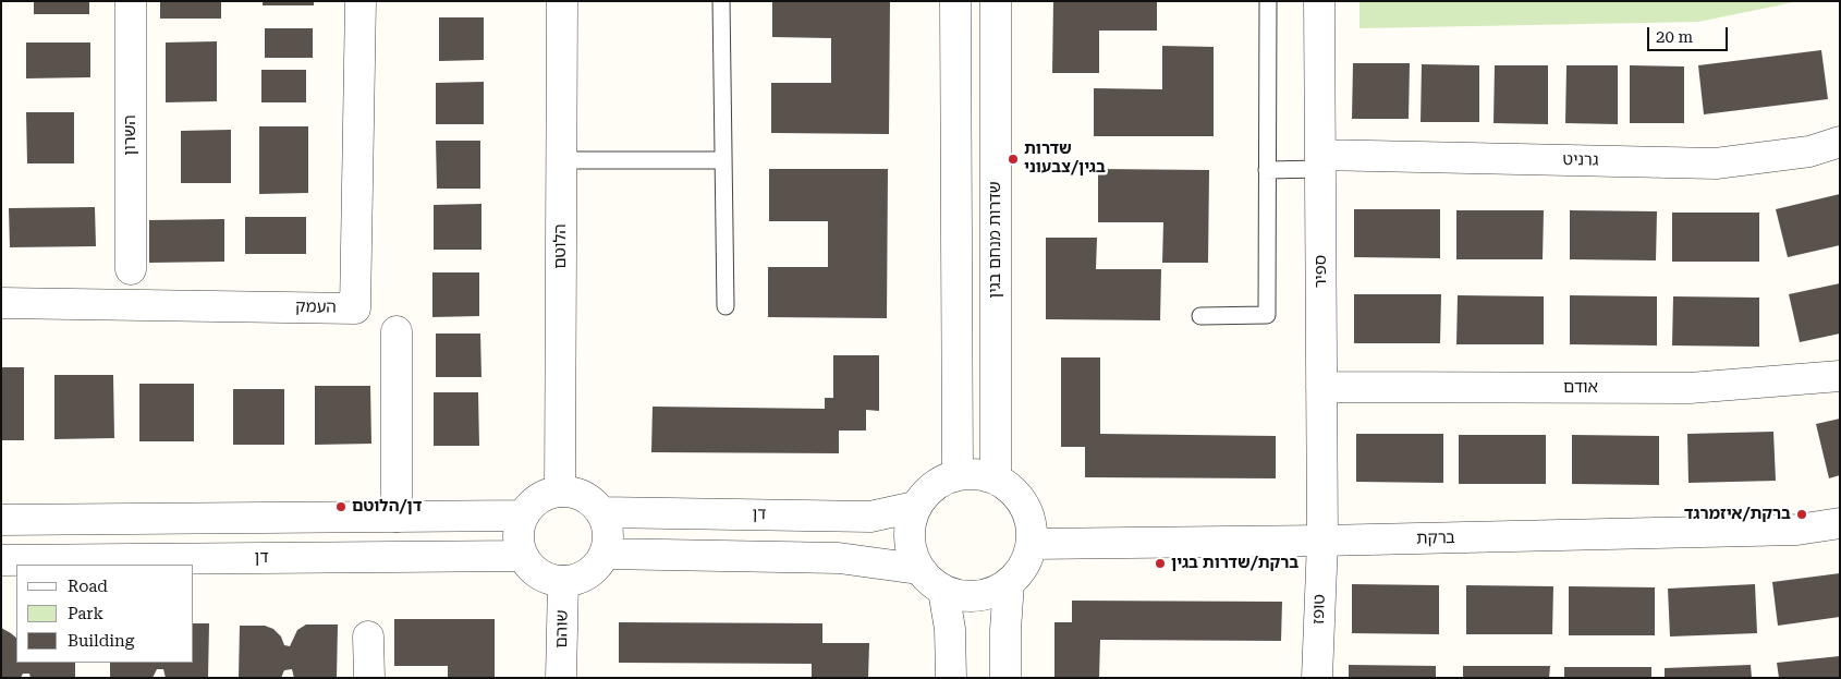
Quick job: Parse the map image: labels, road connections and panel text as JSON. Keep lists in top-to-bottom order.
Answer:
{
  "streets": {
    "street": [
      "השרון",
      "גרניט",
      "שדרות מנחם בגין",
      "הלוטם",
      "ספיר",
      "העמק",
      "אודם",
      "דן",
      "ברקת",
      "טופז",
      "שוהם"
    ]
  },
  "crossings": [
    ["גרניט", "ספיר"],
    ["שדרות מנחם בגין", "דן"],
    ["שדרות מנחם בגין", "ברקת"],
    ["הלוטם", "דן"],
    ["הלוטם", "שוהם"],
    ["ספיר", "אודם"],
    ["ספיר", "ברקת"],
    ["ספיר", "טופז"],
    ["דן", "ברקת"],
    ["דן", "שוהם"],
    ["ברקת", "טופז"]
  ],
  "places": [
    "שדרות בגין/צבעוני",
    "דן/הלוטם",
    "ברקת/איזמרגד",
    "ברקת/שדרות בגין"
  ],
  "legend": ["Road", "Park", "Building"],
  "scale_bar": "20 m"
}
